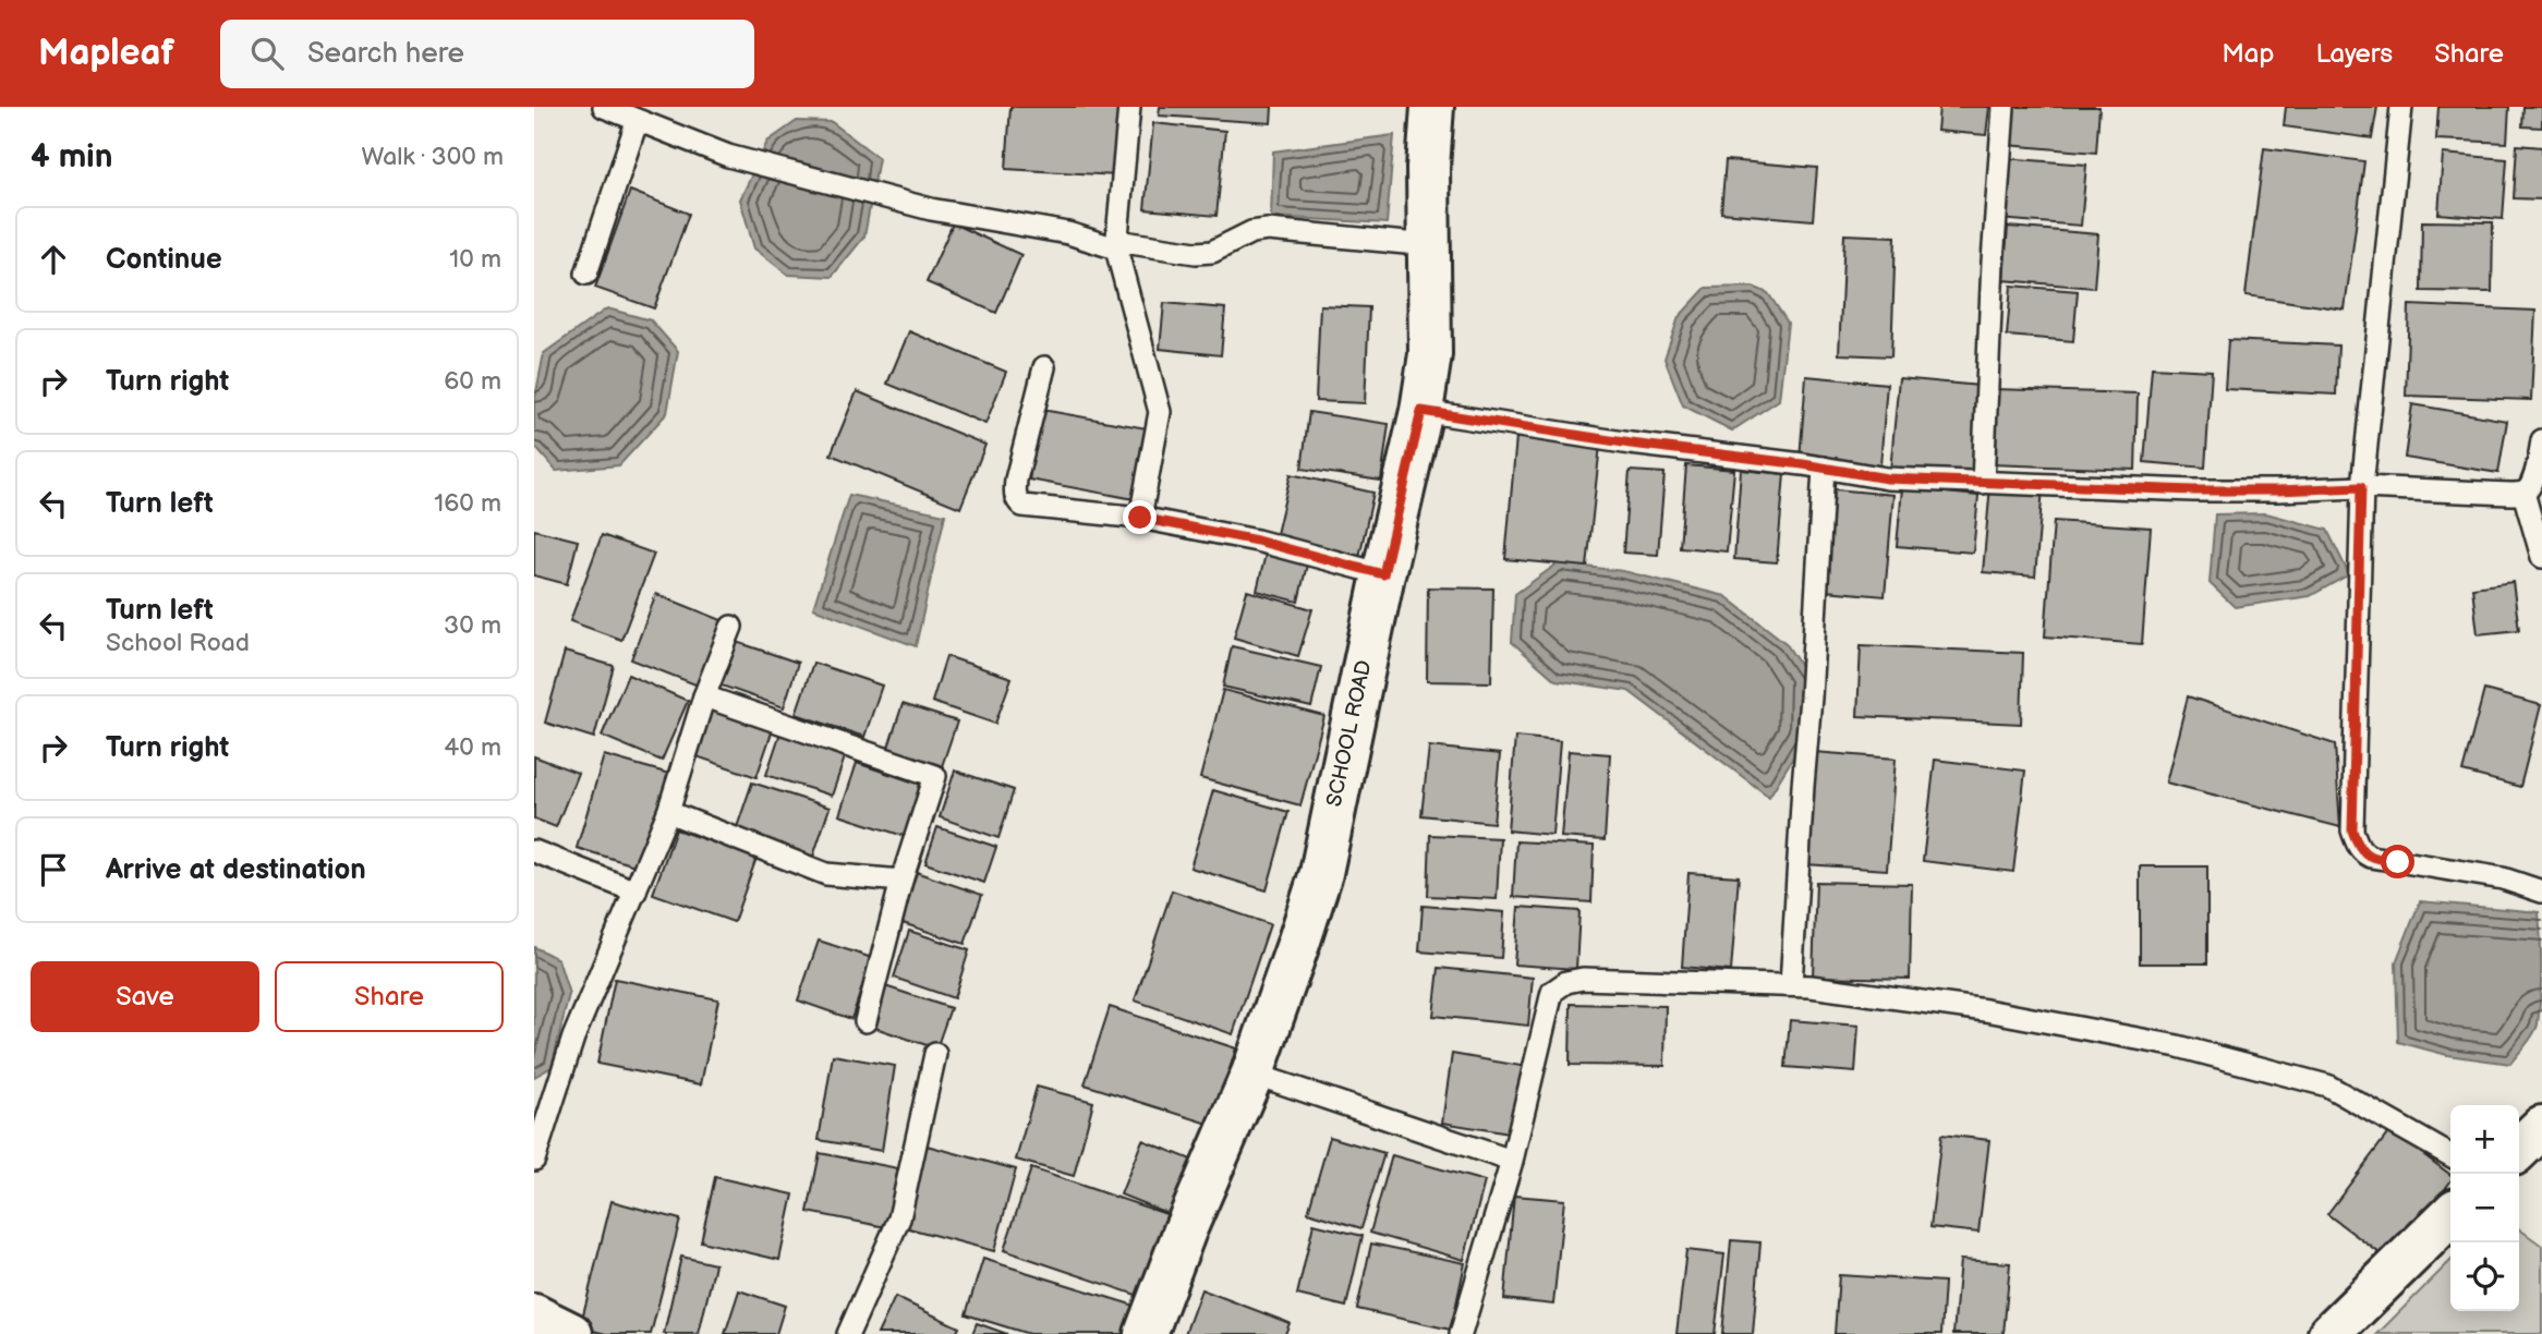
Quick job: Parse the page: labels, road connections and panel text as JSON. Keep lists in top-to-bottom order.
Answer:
{
  "streets": {
    "street": ["SCHOOL ROAD"]
  },
  "page": {
    "header": "Mapleaf",
    "search": "Search here",
    "nav": ["Map", "Layers", "Share"],
    "heading": ["4 min", "Walk · 300 m"],
    "list": [
      ["Continue", "10 m"],
      ["Turn right", "60 m"],
      ["Turn left", "160 m"],
      ["Turn left", "School Road", "30 m"],
      ["Turn right", "40 m"],
      "Arrive at destination"
    ],
    "buttons": ["Save", "Share"],
    "map_buttons": ["+", "−"]
  }
}
